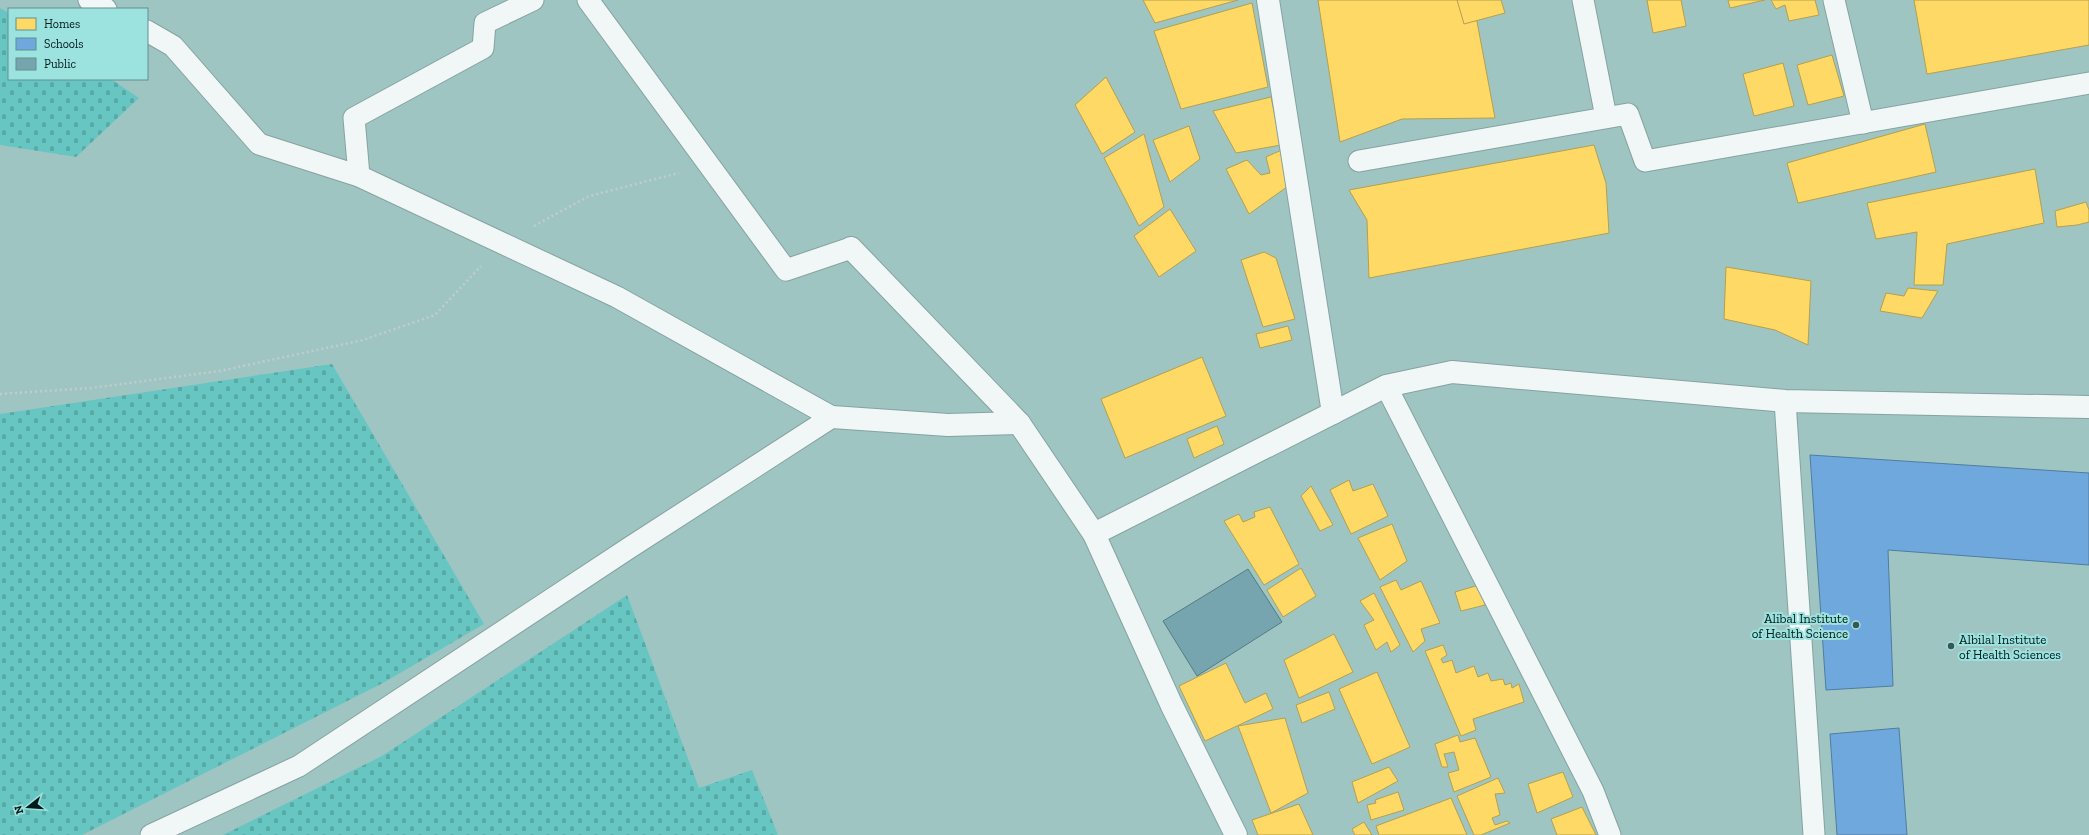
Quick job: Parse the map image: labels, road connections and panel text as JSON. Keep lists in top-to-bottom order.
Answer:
{
  "places": ["Alibal Institute of Health Science", "Albilal Institute of Health Sciences"],
  "legend": ["Homes", "Schools", "Public"],
  "north": "left"
}
